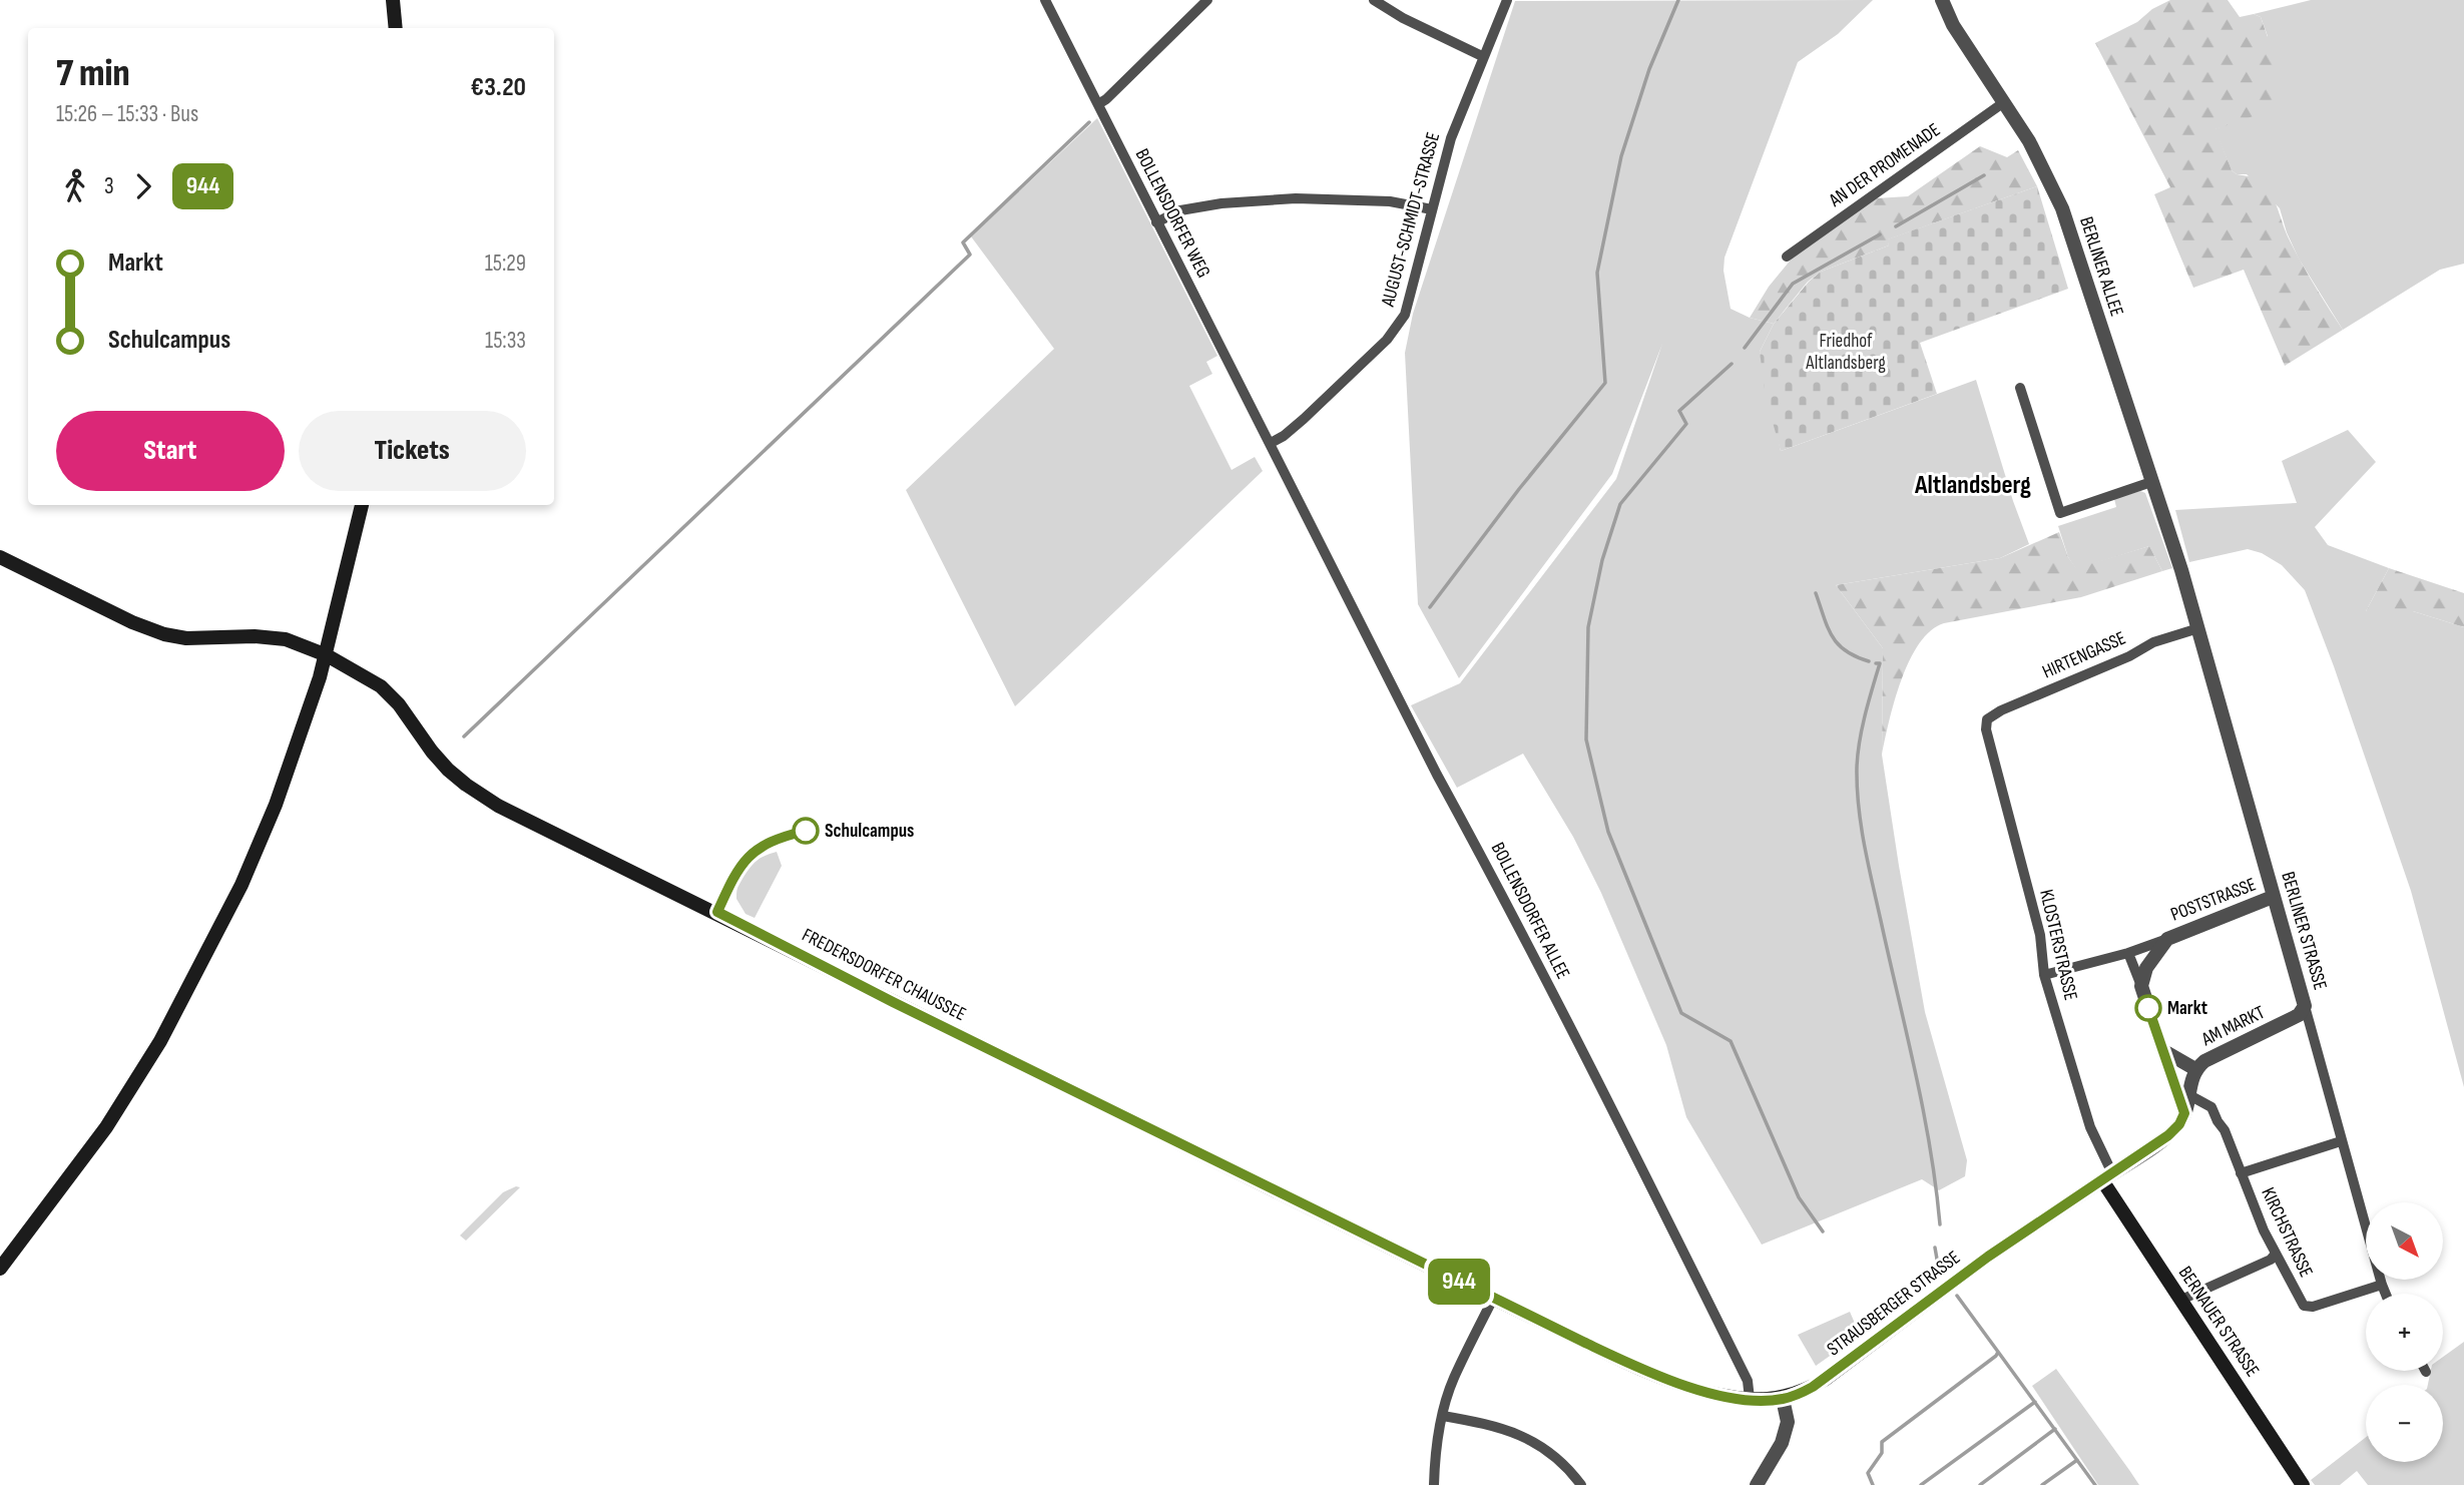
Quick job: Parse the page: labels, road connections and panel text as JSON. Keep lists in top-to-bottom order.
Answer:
{
  "streets": {
    "main road": ["FREDERSDORFER CHAUSSEE", "STRAUSBERGER STRASSE", "BERNAUER STRASSE"],
    "street": [
      "AN DER PROMENADE",
      "BOLLENSDORFER WEG",
      "AUGUST-SCHMIDT-STRASSE",
      "BERLINER ALLEE",
      "HIRTENGASSE",
      "POSTSTRASSE",
      "BOLLENSDORFER ALLEE",
      "BERLINER STRASSE",
      "KLOSTERSTRASSE",
      "AM MARKT",
      "KIRCHSTRASSE"
    ]
  },
  "crossings": [
    ["AN DER PROMENADE", "BERLINER ALLEE"],
    ["BOLLENSDORFER WEG", "AUGUST-SCHMIDT-STRASSE"],
    ["BOLLENSDORFER WEG", "BOLLENSDORFER ALLEE"],
    ["AUGUST-SCHMIDT-STRASSE", "BOLLENSDORFER ALLEE"],
    ["BERLINER ALLEE", "BERLINER STRASSE"],
    ["HIRTENGASSE", "BERLINER STRASSE"],
    ["HIRTENGASSE", "KLOSTERSTRASSE"],
    ["POSTSTRASSE", "BERLINER STRASSE"],
    ["POSTSTRASSE", "KLOSTERSTRASSE"],
    ["BOLLENSDORFER ALLEE", "FREDERSDORFER CHAUSSEE"],
    ["BERLINER STRASSE", "AM MARKT"],
    ["BERLINER STRASSE", "KIRCHSTRASSE"],
    ["KLOSTERSTRASSE", "STRAUSBERGER STRASSE"],
    ["KLOSTERSTRASSE", "BERNAUER STRASSE"],
    ["FREDERSDORFER CHAUSSEE", "STRAUSBERGER STRASSE"],
    ["AM MARKT", "STRAUSBERGER STRASSE"],
    ["STRAUSBERGER STRASSE", "BERNAUER STRASSE"]
  ],
  "districts": ["Altlandsberg"],
  "parks": ["Friedhof Altlandsberg"],
  "places": ["Schulcampus", "Markt"],
  "lines": ["bus line 944"],
  "north": "bottom right",
  "page": {
    "on_map": "944",
    "heading": ["7 min", "15:26 – 15:33 · Bus", "€3.20"],
    "legs": ["3", "944"],
    "list": [
      {
        "name": "Markt",
        "value": "15:29"
      },
      {
        "name": "Schulcampus",
        "value": "15:33"
      }
    ],
    "buttons": ["Start", "Tickets"],
    "map_buttons": ["+", "−"]
  }
}
